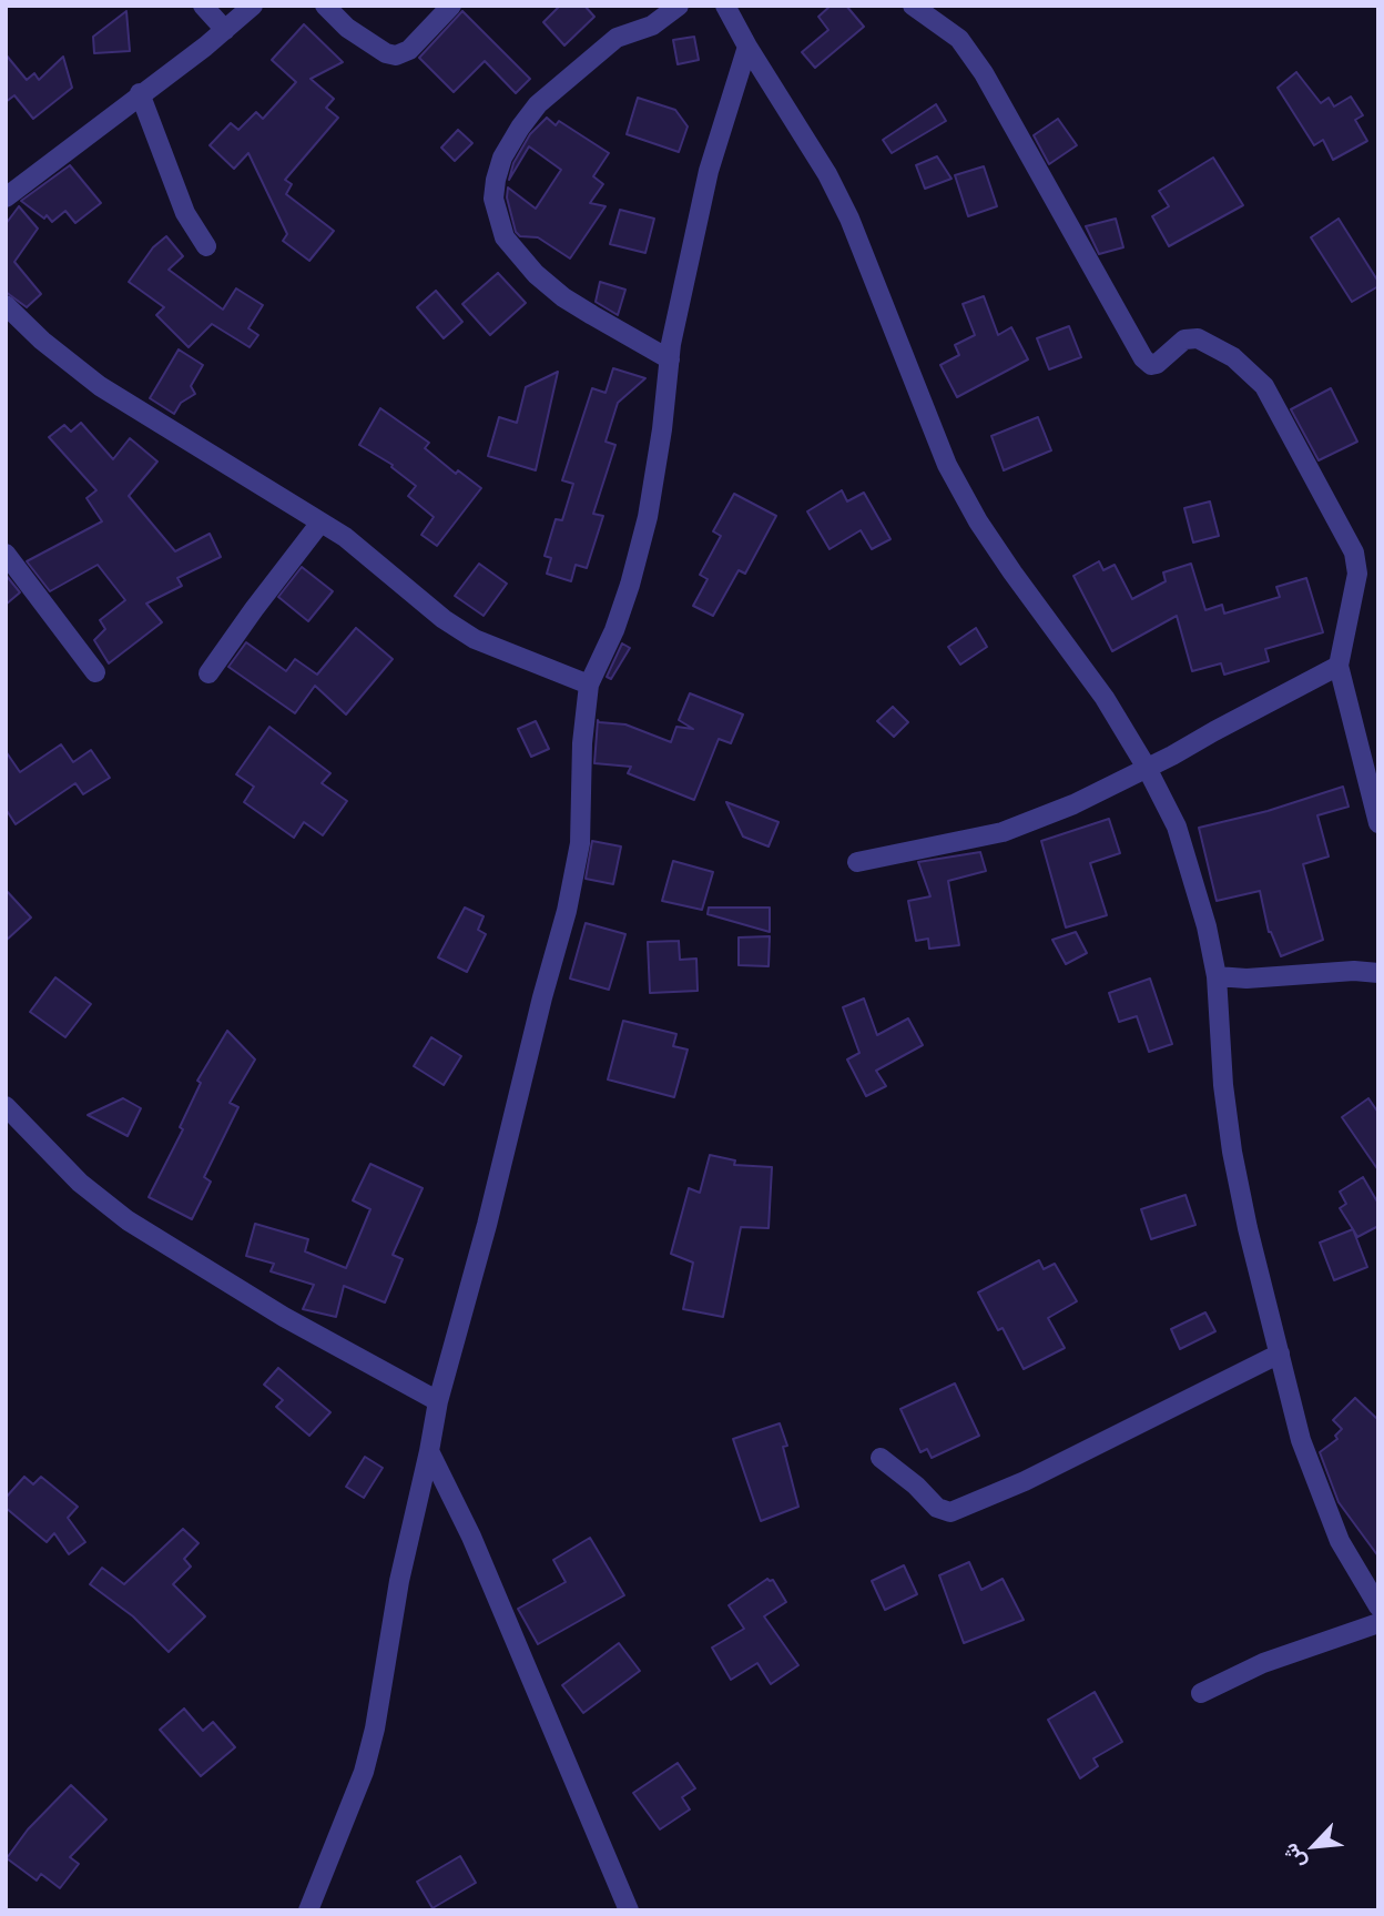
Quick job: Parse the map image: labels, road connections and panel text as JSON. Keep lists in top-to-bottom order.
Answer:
{
  "north": "bottom left"
}
